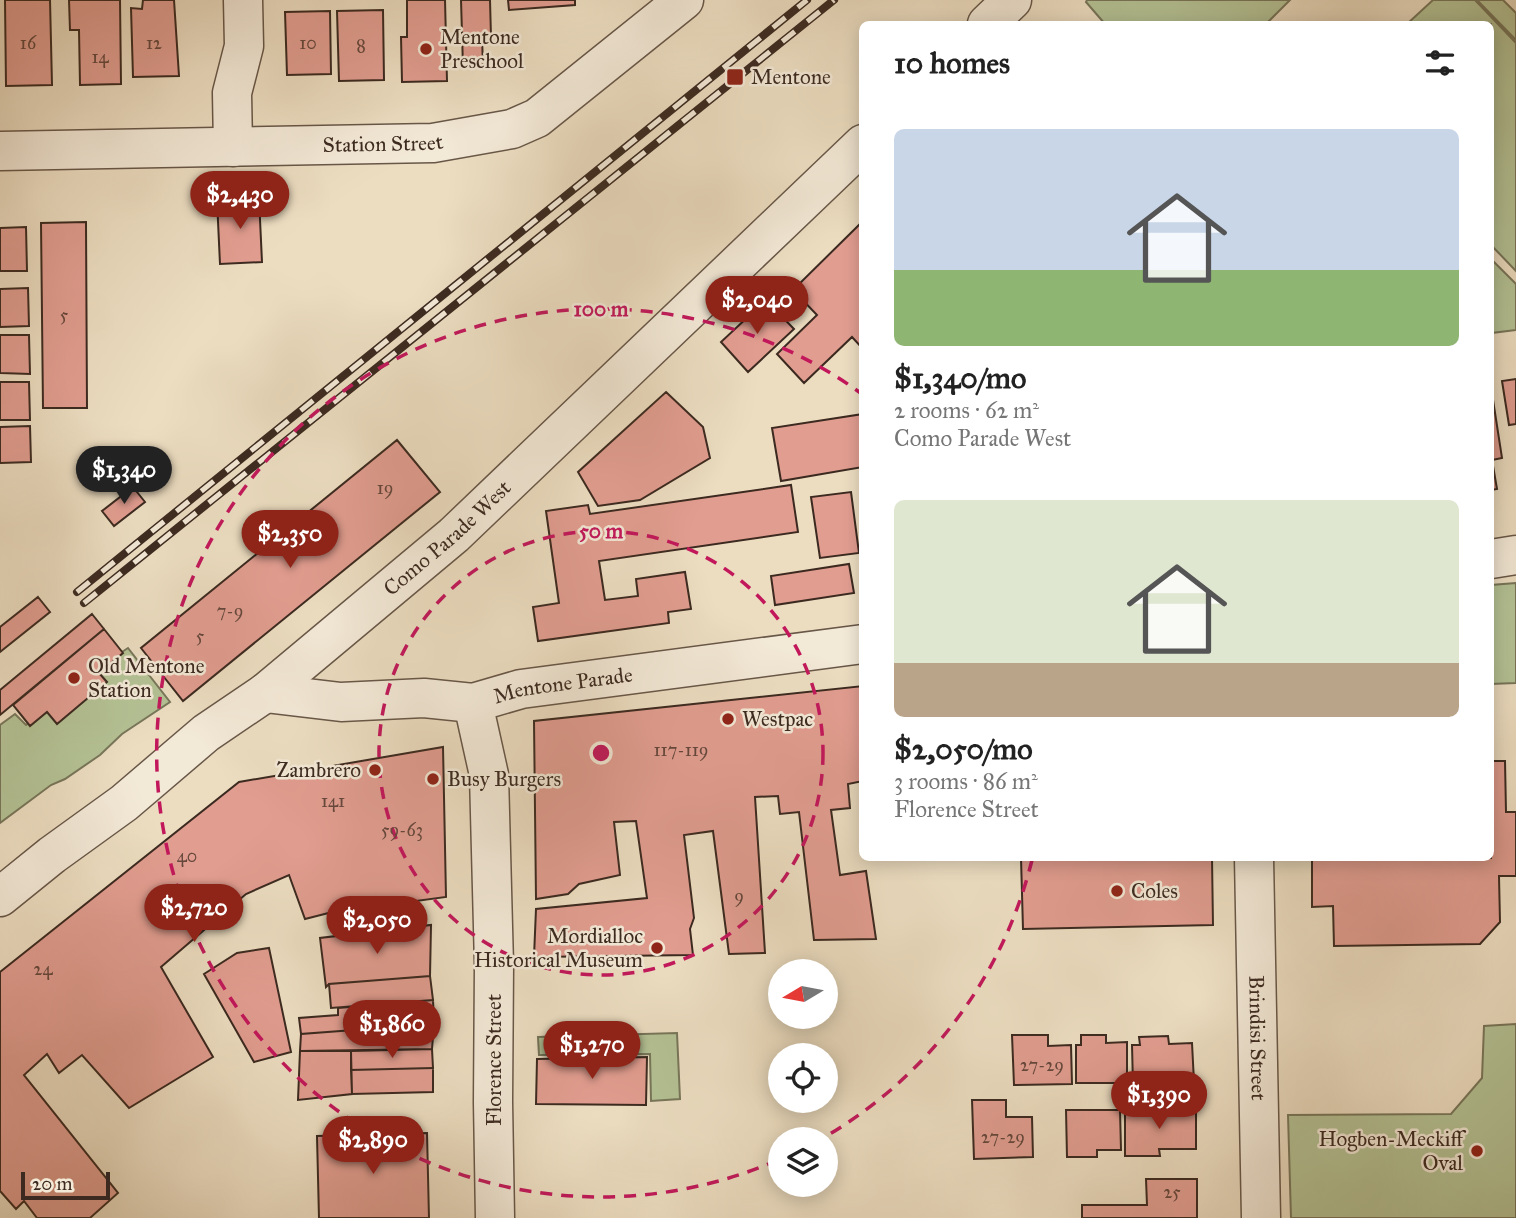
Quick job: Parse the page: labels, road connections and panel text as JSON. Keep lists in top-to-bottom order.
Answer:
{
  "streets": {
    "street": [
      "Station Street",
      "Como Parade West",
      "Mentone Parade",
      "Brindisi Street",
      "Florence Street"
    ]
  },
  "crossings": [
    ["Como Parade West", "Mentone Parade"],
    ["Mentone Parade", "Florence Street"]
  ],
  "places": {
    "other": [
      "Mentone Preschool",
      "Old Mentone Station",
      "Westpac",
      "Zambrero",
      "Busy Burgers",
      "Coles",
      "Mordialloc Historical Museum",
      "Hogben-Meckiff Oval"
    ],
    "transit": ["Mentone"]
  },
  "house_numbers": [
    "16",
    "12",
    "10",
    "8",
    "14",
    "5",
    "19",
    "7-9",
    "5",
    "117-119",
    "141",
    "59-63",
    "40",
    "9",
    "24",
    "27-29",
    "27-29",
    "25"
  ],
  "scale_bar": "20 m",
  "north": "left",
  "page": {
    "heading": "10 homes",
    "list": [
      {
        "name": "$1,340/mo",
        "note": "2 rooms · 62 m² · Como Parade West"
      },
      {
        "name": "$2,050/mo",
        "note": "3 rooms · 86 m² · Florence Street"
      }
    ],
    "price": [
      "$2,430",
      "$2,040",
      "$1,340",
      "$2,350",
      "$2,720",
      "$2,050",
      "$1,860",
      "$1,270",
      "$1,390",
      "$2,890"
    ],
    "scale": "20 m"
  },
  "rings": ["100 m", "50 m"]
}
